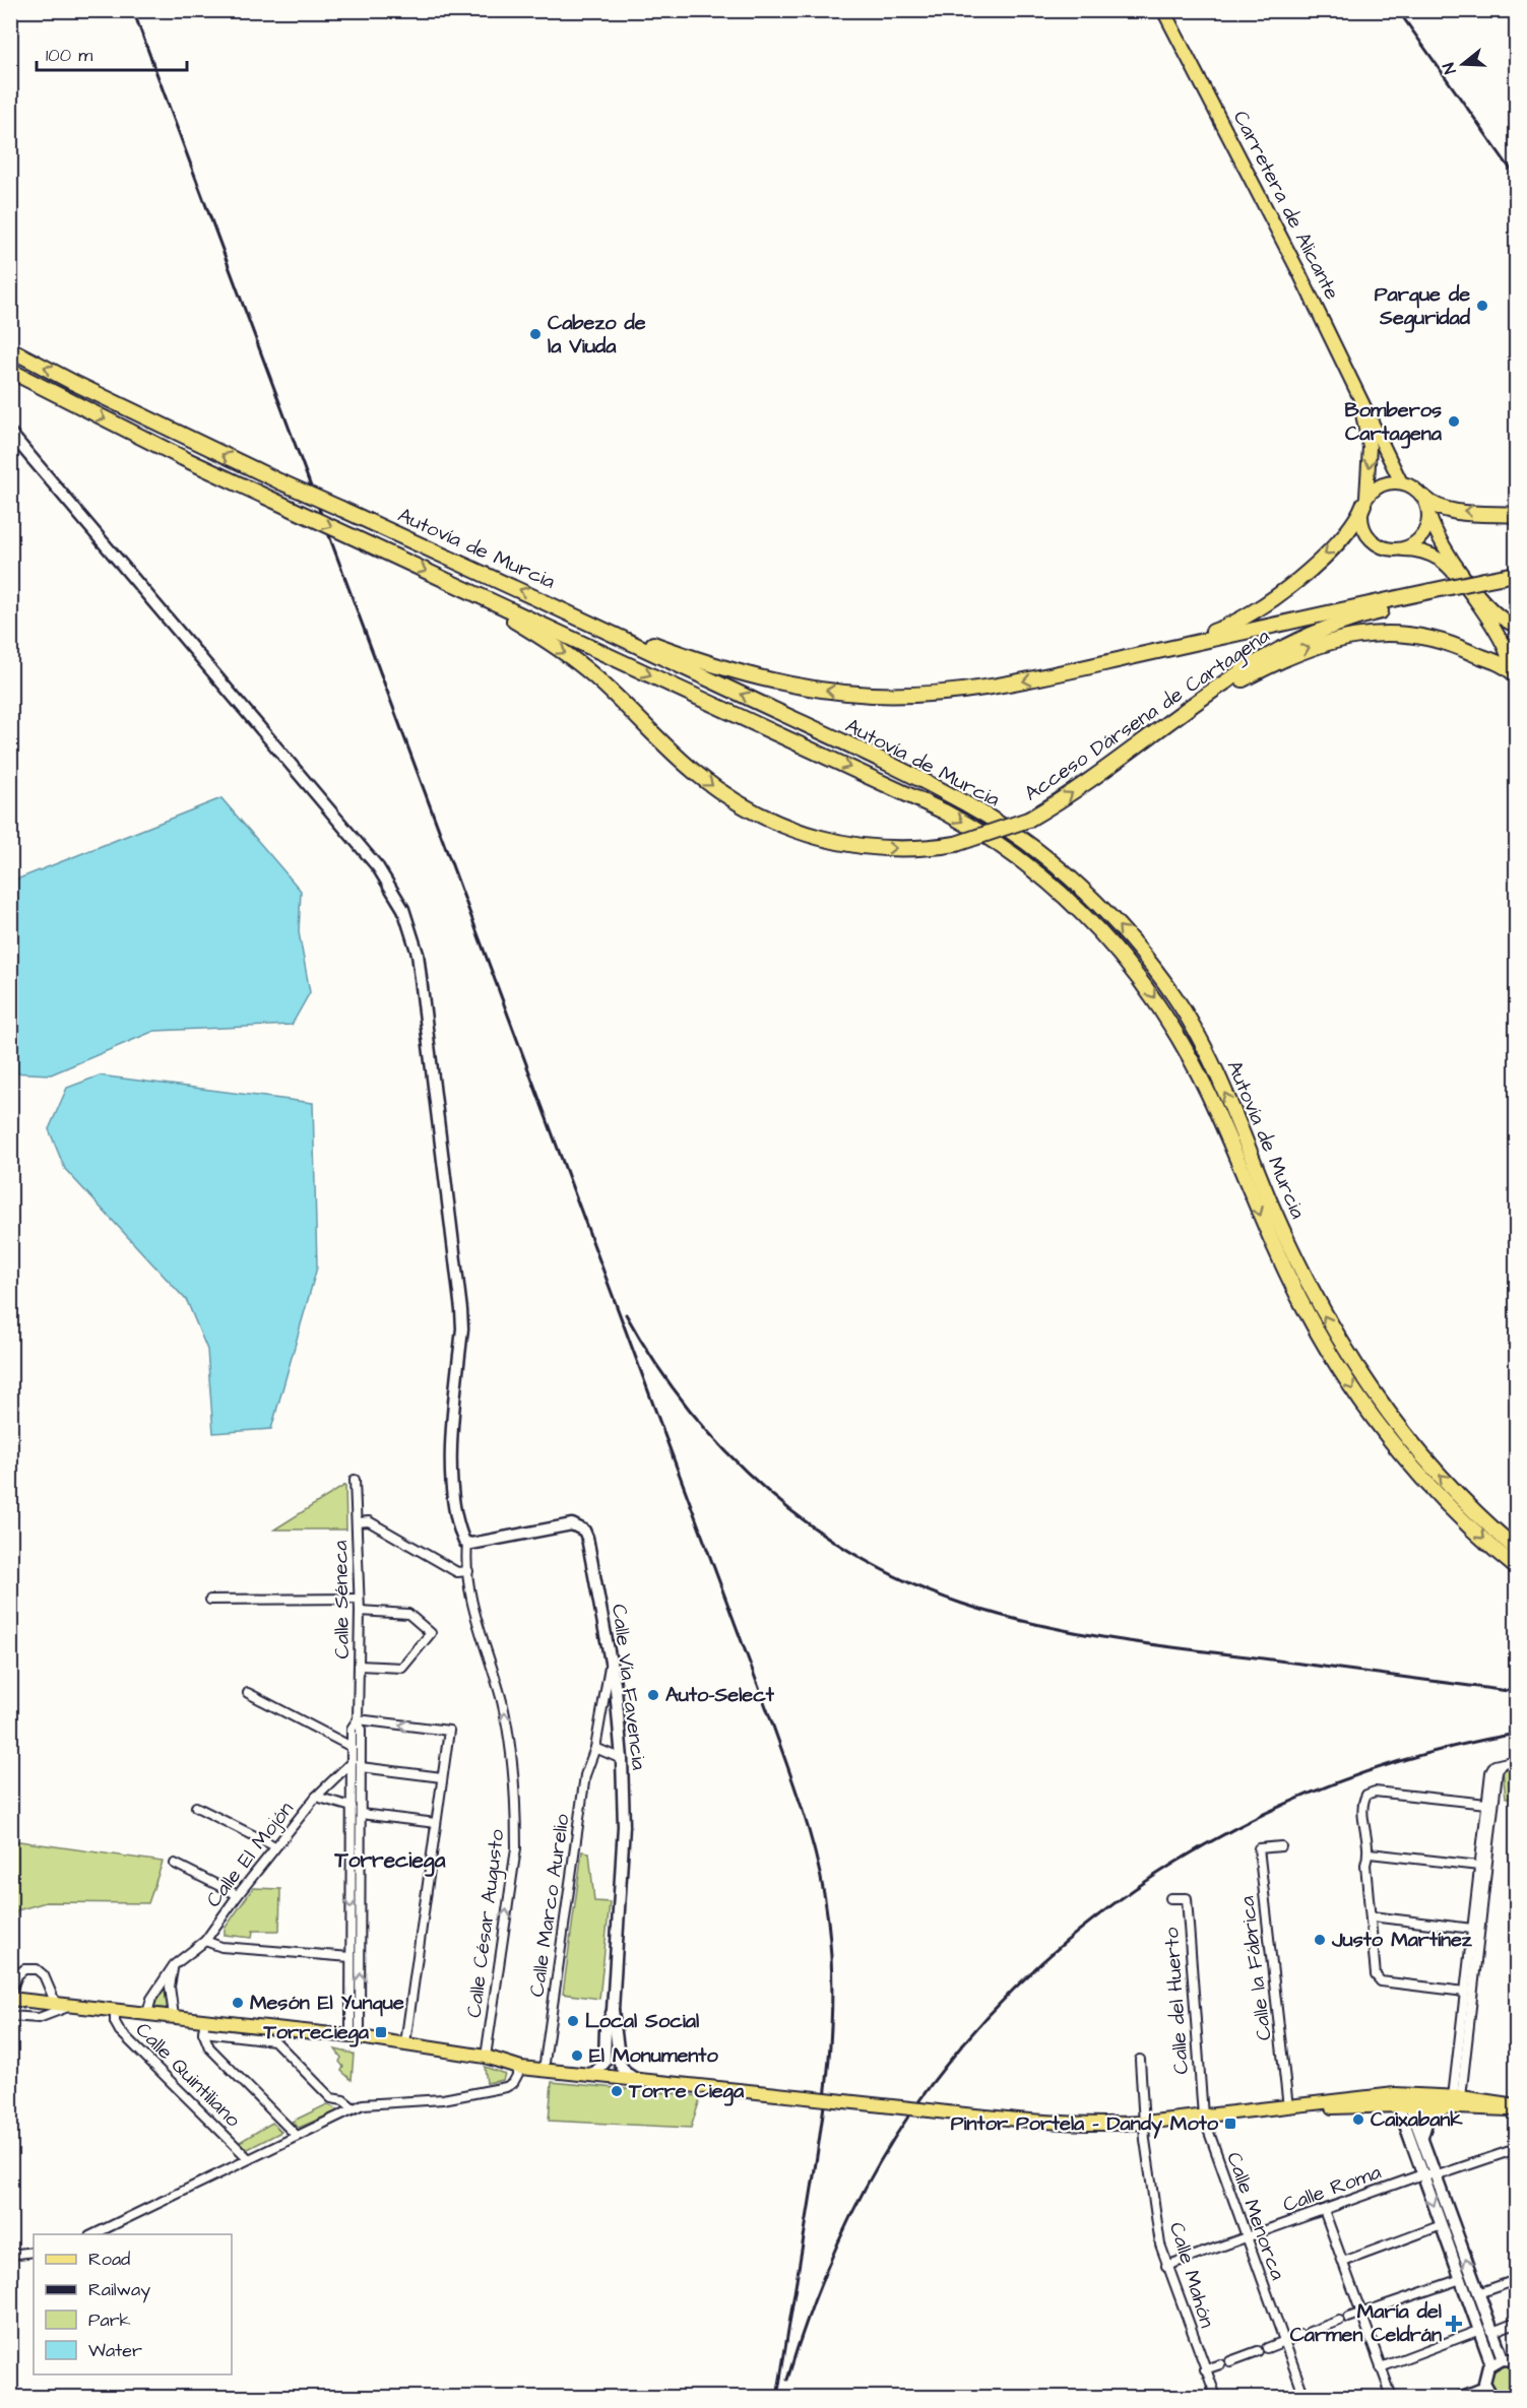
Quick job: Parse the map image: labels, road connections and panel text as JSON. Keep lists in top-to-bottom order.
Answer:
{
  "streets": {
    "highway": ["Autovía de Murcia", "Acceso Dársena de Cartagena"],
    "main road": ["Carretera de Alicante", "Calle Vía Favencia"],
    "street": [
      "Calle Séneca",
      "Calle El Mojón",
      "Calle Marco Aurelio",
      "Calle César Augusto",
      "Calle la Fábrica",
      "Calle del Huerto",
      "Calle Quintiliano",
      "Calle Roma",
      "Calle Menorca",
      "Calle Mahón"
    ]
  },
  "crossings": [
    ["Autovía de Murcia", "Acceso Dársena de Cartagena"],
    ["Calle Séneca", "Calle El Mojón"],
    ["Calle Vía Favencia", "Calle Marco Aurelio"],
    ["Calle Vía Favencia", "Calle César Augusto"],
    ["Calle del Huerto", "Calle Menorca"],
    ["Calle Roma", "Calle Menorca"],
    ["Calle Roma", "Calle Mahón"]
  ],
  "one_way": ["Calle César Augusto"],
  "districts": ["Torreciega"],
  "places": {
    "other": [
      "Parque de Seguridad",
      "Cabezo de la Viuda",
      "Bomberos Cartagena",
      "Auto-Select",
      "Justo Martínez",
      "Mesón El Yunque",
      "Local Social",
      "El Monumento",
      "Torre Ciega",
      "Caixabank"
    ],
    "transit": ["Torreciega", "Pintor Portela - Dandy Moto"],
    "health": ["María del Carmen Celdrán"]
  },
  "legend": [
    "Road",
    "Railway",
    "Park",
    "Water"
  ],
  "scale_bar": "100 m",
  "north": "left"
}
